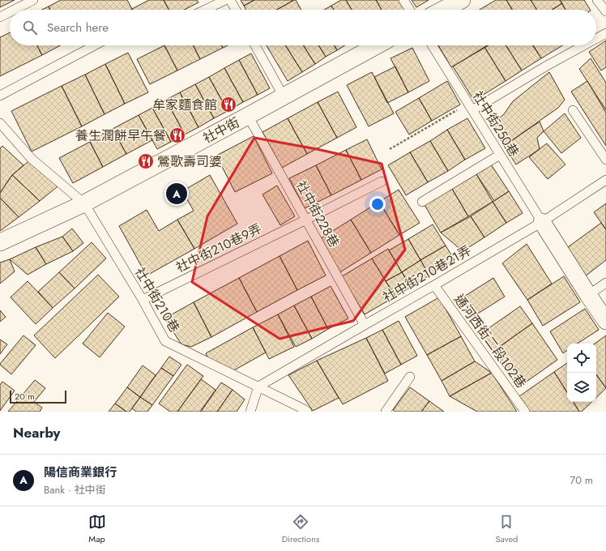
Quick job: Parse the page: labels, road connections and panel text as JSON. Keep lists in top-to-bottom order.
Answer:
{
  "streets": {
    "street": ["社中街"],
    "lane": [
      "社中街250巷",
      "社中街228巷",
      "社中街210巷9弄",
      "社中街210巷21弄",
      "社中街210巷",
      "通河西街二段102巷"
    ]
  },
  "crossings": [
    ["社中街250巷", "社中街210巷21弄"],
    ["社中街", "社中街228巷"],
    ["社中街", "社中街210巷"],
    ["社中街228巷", "社中街210巷9弄"],
    ["社中街228巷", "社中街210巷21弄"],
    ["社中街210巷9弄", "社中街210巷"],
    ["社中街210巷21弄", "社中街210巷"],
    ["社中街210巷21弄", "通河西街二段102巷"]
  ],
  "places": {
    "restaurant": ["牟家麵食館", "養生潤餅早午餐", "鶯歌壽司婆"]
  },
  "scale_bar": "20 m",
  "page": {
    "search": "Search here",
    "pins": "A",
    "scale": "20 m",
    "heading": "Nearby",
    "list": [
      {
        "mark": "A",
        "name": "陽信商業銀行",
        "note": "Bank · 社中街",
        "value": "70 m"
      }
    ],
    "nav": ["Map", "Directions", "Saved"]
  }
}
